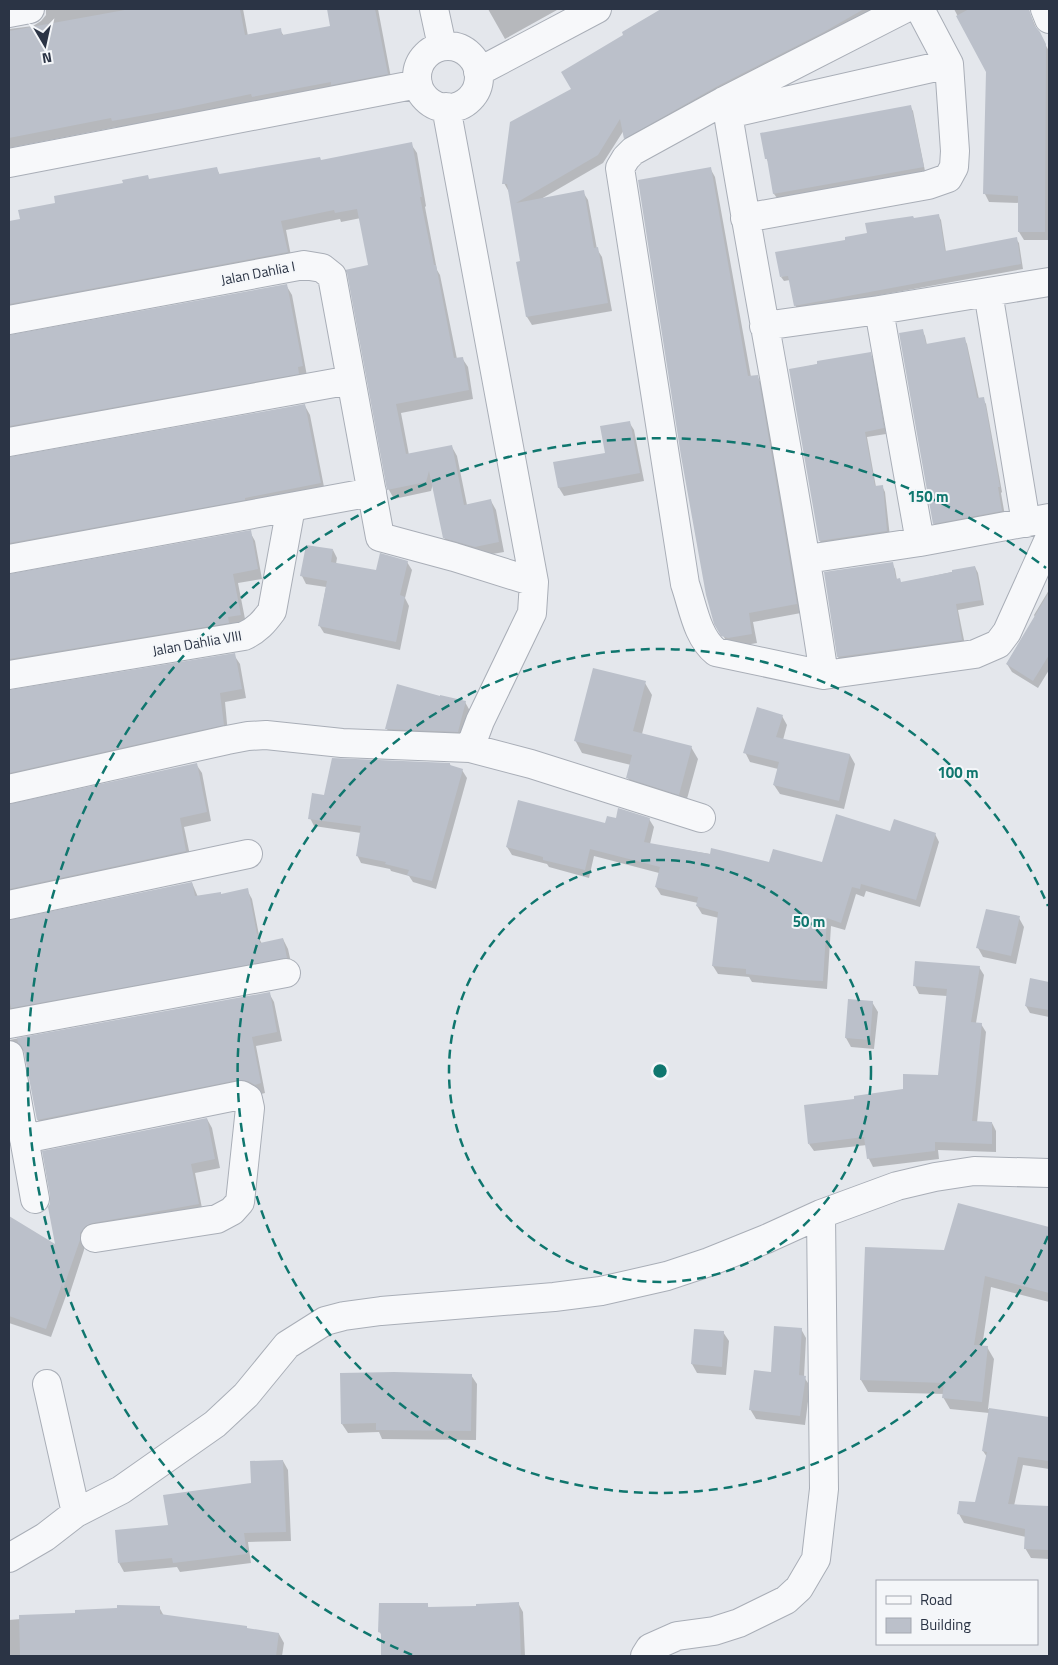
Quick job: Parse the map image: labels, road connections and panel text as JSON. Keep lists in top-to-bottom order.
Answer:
{
  "streets": {
    "street": ["Jalan Dahlia I", "Jalan Dahlia VIII"]
  },
  "legend": ["Road", "Building"],
  "north": "bottom",
  "rings": ["150 m", "100 m", "50 m"]
}
